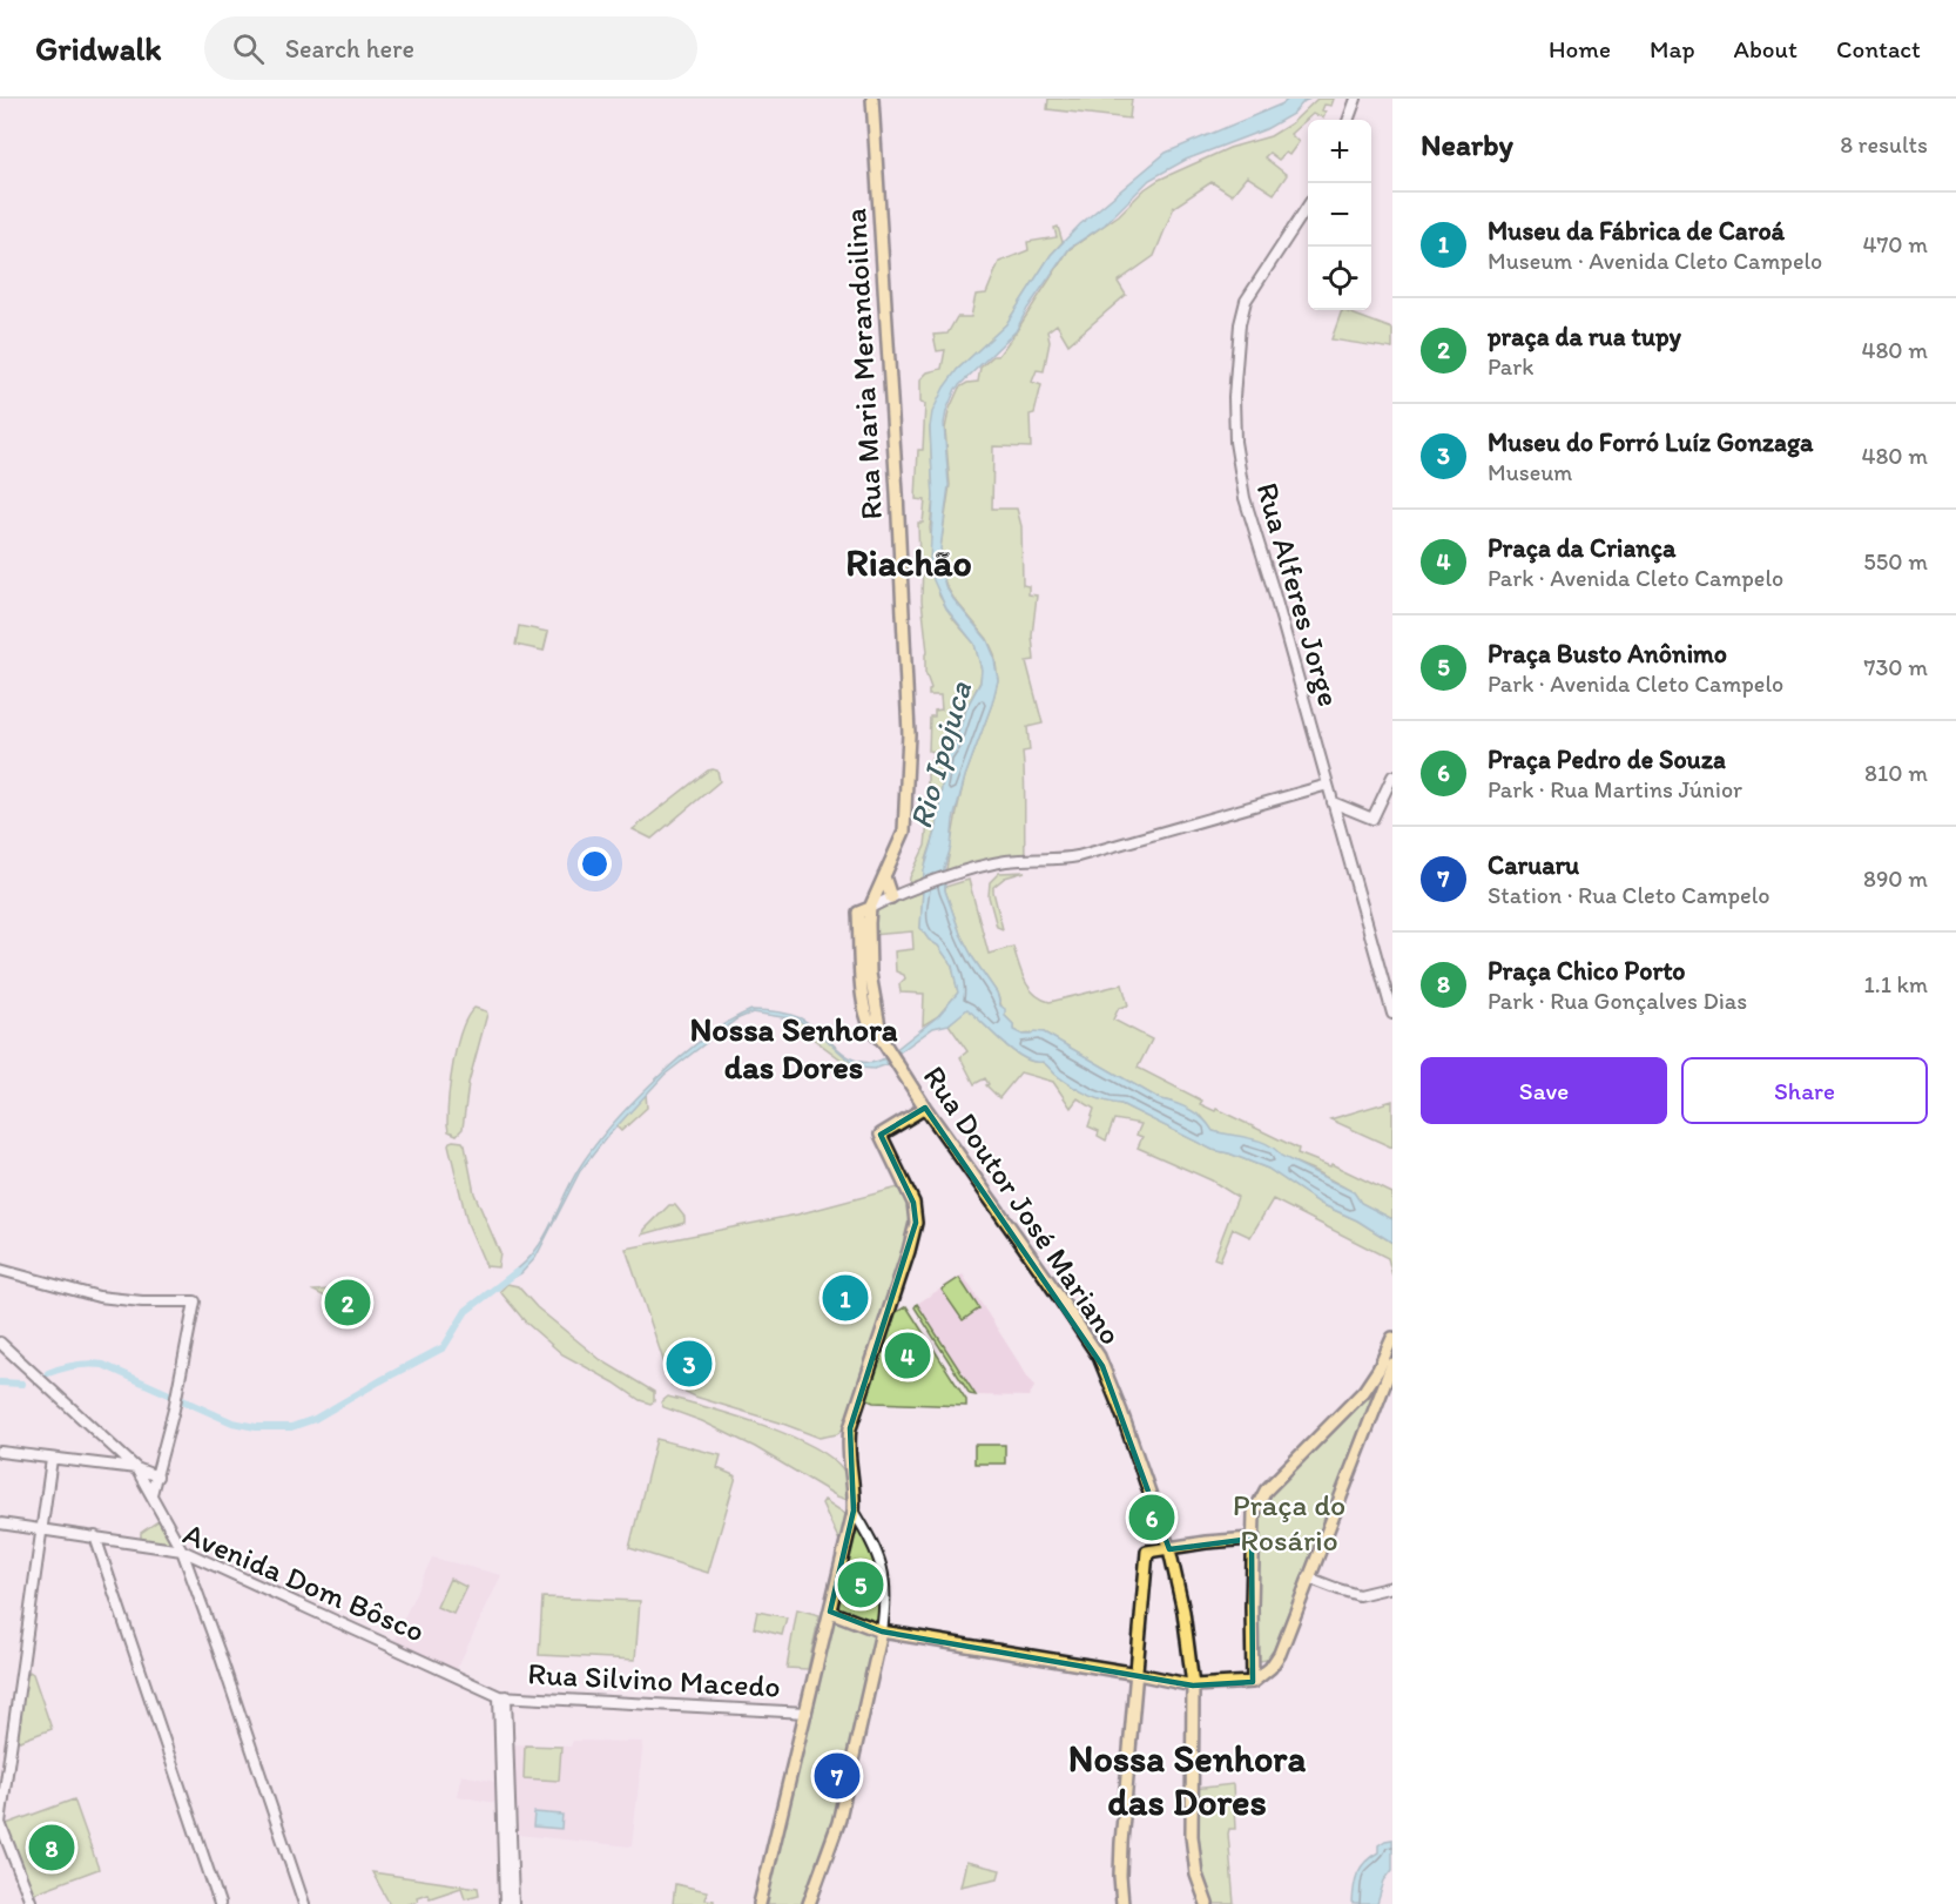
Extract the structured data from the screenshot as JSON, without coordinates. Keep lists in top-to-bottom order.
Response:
{
  "streets": {
    "main road": ["Rua Maria Merandoilina", "Rua Doutor José Mariano"],
    "street": ["Rua Alferes Jorge", "Avenida Dom Bôsco", "Rua Silvino Macedo"]
  },
  "crossings": [
    ["Rua Maria Merandoilina", "Rua Doutor José Mariano"],
    ["Avenida Dom Bôsco", "Rua Silvino Macedo"]
  ],
  "districts": ["Riachão", "Nossa Senhora das Dores", "Nossa Senhora das Dores"],
  "water": ["Rio Ipojuca"],
  "parks": ["Praça do Rosário"],
  "page": {
    "header": "Gridwalk",
    "search": "Search here",
    "nav": [
      "Home",
      "Map",
      "About",
      "Contact"
    ],
    "heading": ["Nearby", "8 results"],
    "map_buttons": ["+", "−"],
    "list": [
      {
        "mark": "1",
        "name": "Museu da Fábrica de Caroá",
        "note": "Museum · Avenida Cleto Campelo",
        "value": "470 m"
      },
      {
        "mark": "2",
        "name": "praça da rua tupy",
        "note": "Park",
        "value": "480 m"
      },
      {
        "mark": "3",
        "name": "Museu do Forró Luíz Gonzaga",
        "note": "Museum",
        "value": "480 m"
      },
      {
        "mark": "4",
        "name": "Praça da Criança",
        "note": "Park · Avenida Cleto Campelo",
        "value": "550 m"
      },
      {
        "mark": "5",
        "name": "Praça Busto Anônimo",
        "note": "Park · Avenida Cleto Campelo",
        "value": "730 m"
      },
      {
        "mark": "6",
        "name": "Praça Pedro de Souza",
        "note": "Park · Rua Martins Júnior",
        "value": "810 m"
      },
      {
        "mark": "7",
        "name": "Caruaru",
        "note": "Station · Rua Cleto Campelo",
        "value": "890 m"
      },
      {
        "mark": "8",
        "name": "Praça Chico Porto",
        "note": "Park · Rua Gonçalves Dias",
        "value": "1.1 km"
      }
    ],
    "buttons": ["Save", "Share"],
    "pins": [
      "1",
      "2",
      "4",
      "3",
      "6",
      "5",
      "7",
      "8"
    ]
  }
}
